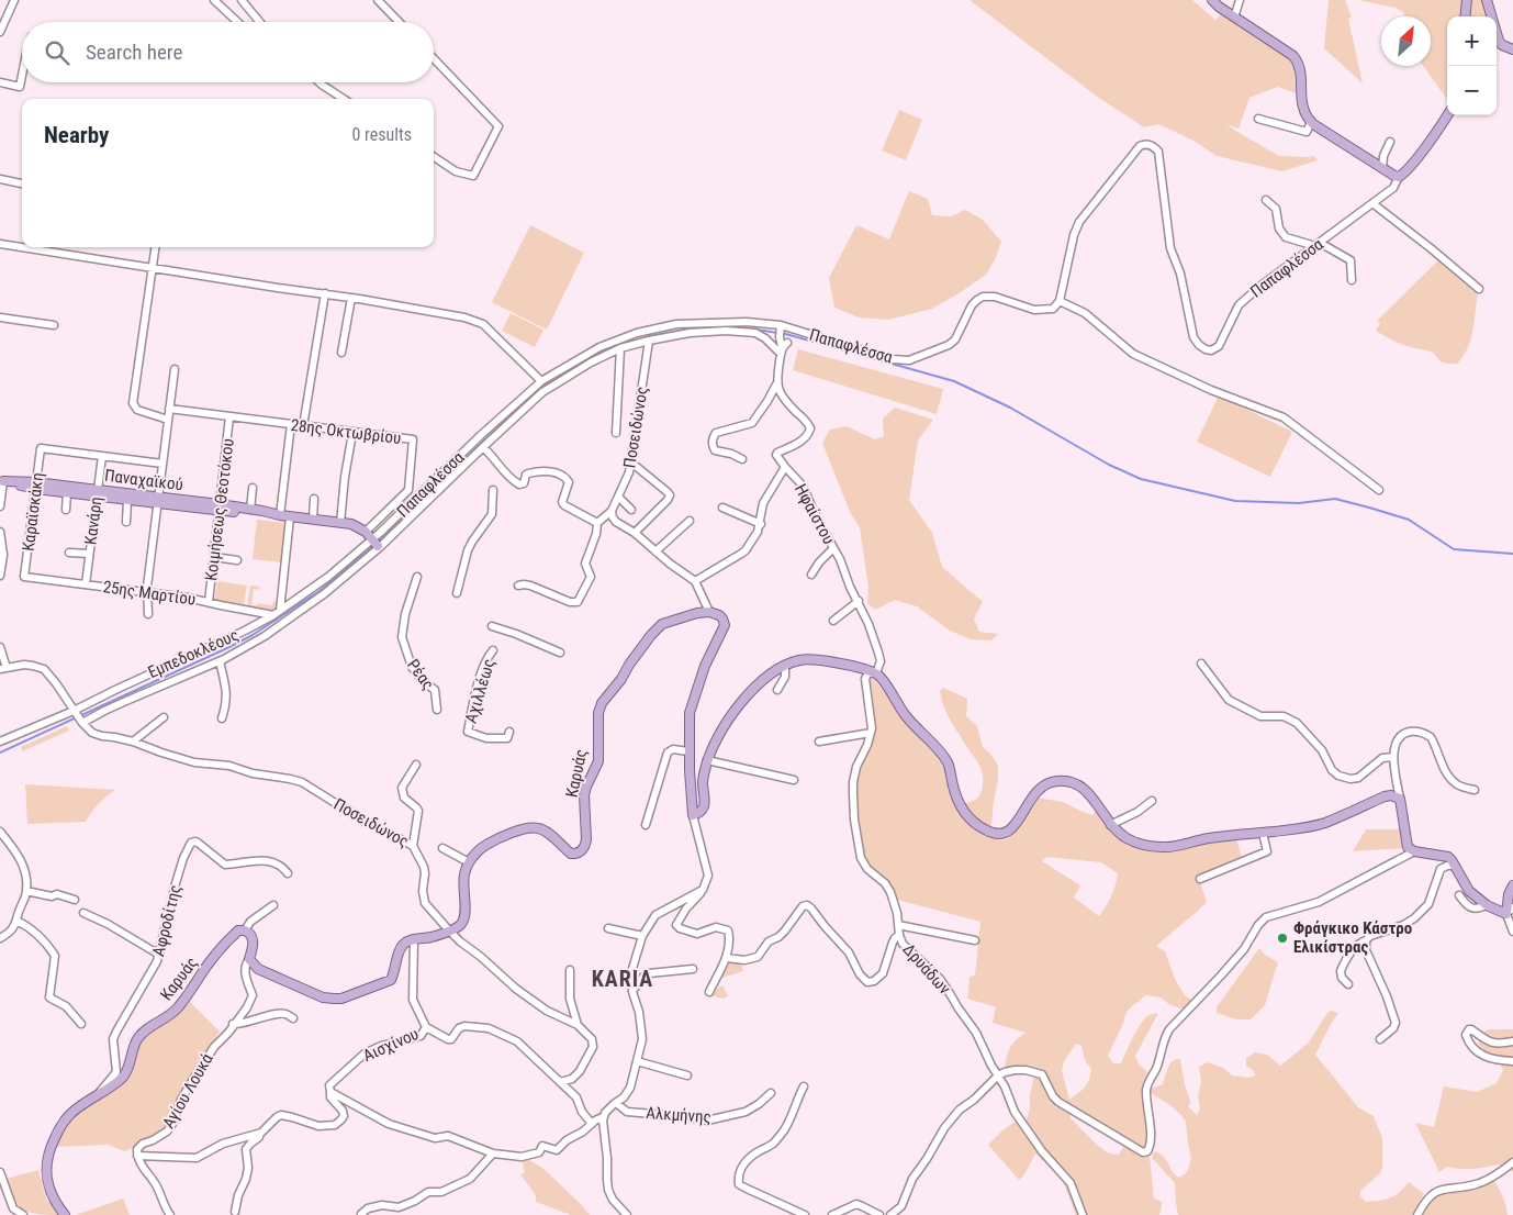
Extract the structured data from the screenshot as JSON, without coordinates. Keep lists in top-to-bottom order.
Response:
{
  "streets": {
    "main road": ["Παναχαϊκού", "Καρυάς"],
    "street": [
      "Παπαφλέσσα",
      "Ποσειδώνος",
      "28ης Οκτωβρίου",
      "Κοιμήσεως Θεοτόκου",
      "Καραϊσκάκη",
      "Ηφαίστου",
      "Κανάρη",
      "25ης Μαρτίου",
      "Εμπεδοκλέους",
      "Ρέας",
      "Αχιλλέως",
      "Αφροδίτης",
      "Δρυάδων",
      "Αισχίνου",
      "Αγίου Λουκά",
      "Αλκμήνης"
    ]
  },
  "crossings": [
    ["Παπαφλέσσα", "Εμπεδοκλέους"],
    ["28ης Οκτωβρίου", "Παναχαϊκού"],
    ["28ης Οκτωβρίου", "Κοιμήσεως Θεοτόκου"],
    ["Παναχαϊκού", "Κοιμήσεως Θεοτόκου"],
    ["Παναχαϊκού", "Καραϊσκάκη"],
    ["Παναχαϊκού", "Κανάρη"],
    ["Κοιμήσεως Θεοτόκου", "25ης Μαρτίου"],
    ["Καραϊσκάκη", "Κανάρη"],
    ["Καραϊσκάκη", "25ης Μαρτίου"],
    ["Ηφαίστου", "Δρυάδων"],
    ["Κανάρη", "25ης Μαρτίου"],
    ["25ης Μαρτίου", "Εμπεδοκλέους"],
    ["Καρυάς", "Αφροδίτης"]
  ],
  "districts": ["KARIA"],
  "places": ["Φράγκικο Κάστρο Ελικίστρας"],
  "north": "top right",
  "page": {
    "map_buttons": ["+", "−"],
    "search": "Search here",
    "heading": ["Nearby", "0 results"]
  }
}
